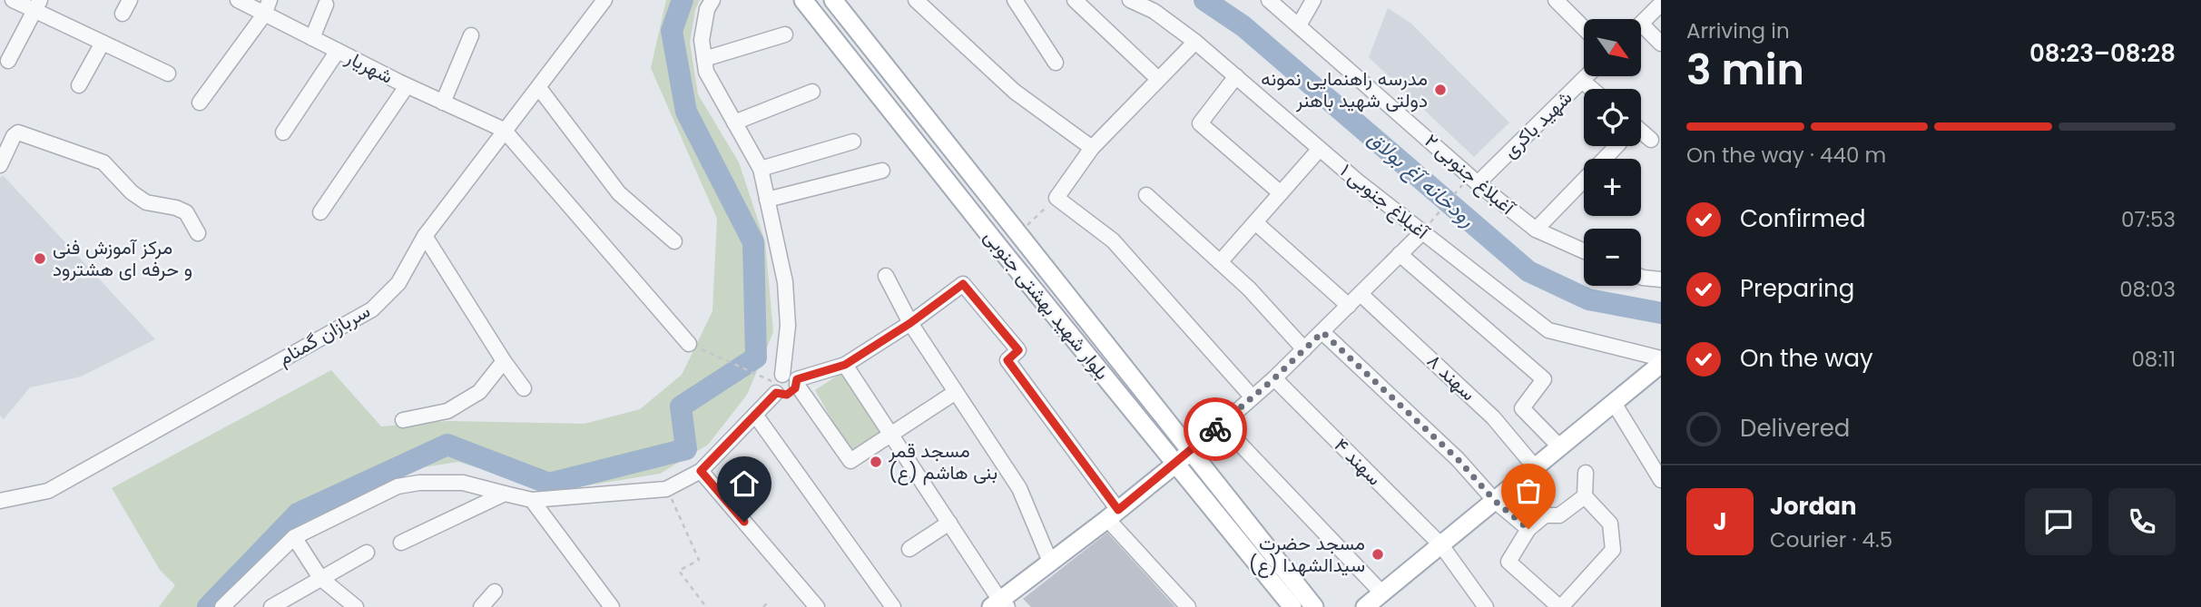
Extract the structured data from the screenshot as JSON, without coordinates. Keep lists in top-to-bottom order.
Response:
{
  "streets": {
    "main road": ["بلوار شهید بهشتی جنوبی"],
    "street": [
      "شهریار",
      "شهید باکری",
      "آغبلاغ جنوبی ۲",
      "آغبلاغ جنوبی ۱",
      "سربازان گمنام",
      "سهند ۸",
      "سهند ۴"
    ]
  },
  "crossings": [
    ["شهریار", "سربازان گمنام"],
    ["شهید باکری", "آغبلاغ جنوبی ۲"]
  ],
  "water": ["رودخانه آغ بولاق"],
  "places": [
    "مدرسه راهنمایی نمونه دولتی شهید باهنر",
    "مرکز آموزش فنی و حرفه ای هشترود",
    "مسجد قمر بنی هاشم (ع)",
    "مسجد حضرت سیدالشهدا (ع)"
  ],
  "north": "bottom right",
  "page": {
    "heading": ["3 min", "Arriving in", "08:23–08:28"],
    "panel": ["Jordan", "Courier · 4.5"],
    "map_buttons": ["+", "−"],
    "bar": "On the way · 440 m",
    "list": [
      ["Confirmed", "07:53"],
      ["Preparing", "08:03"],
      ["On the way", "08:11"],
      "Delivered"
    ],
    "round": "J"
  }
}
